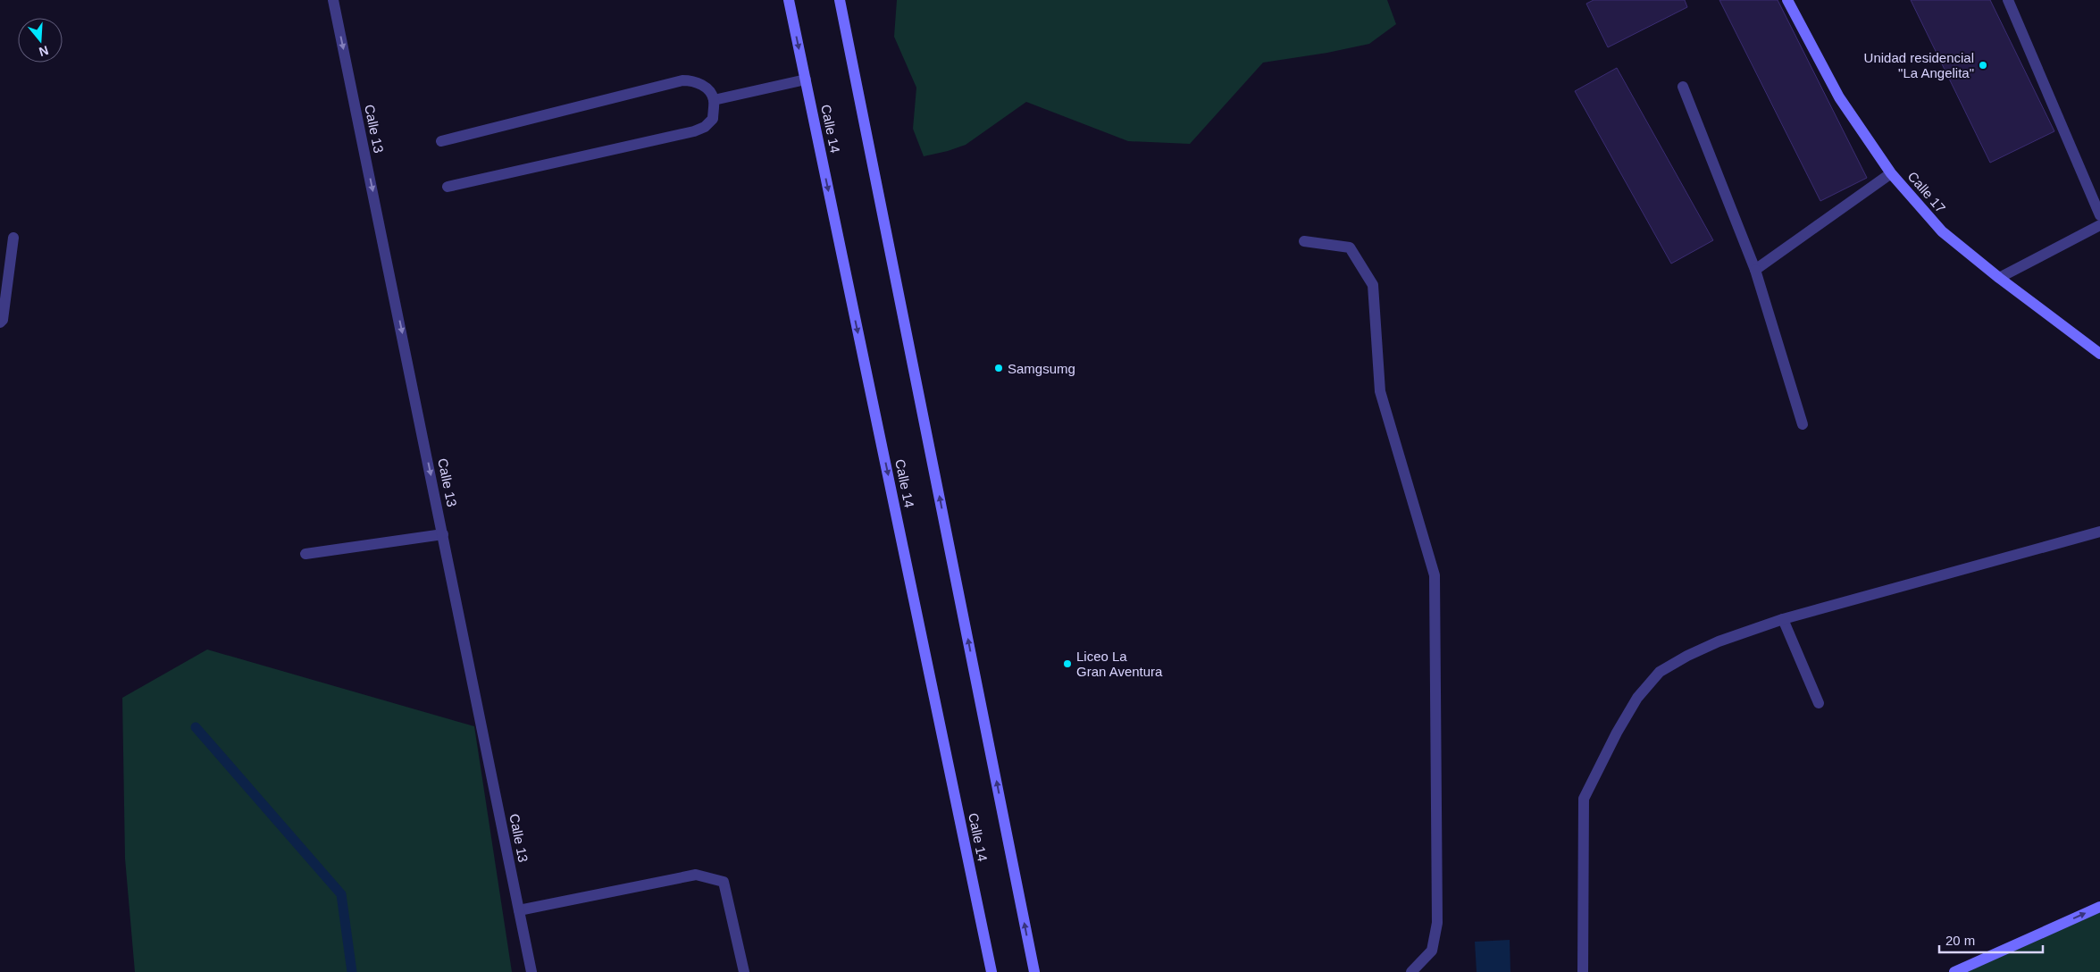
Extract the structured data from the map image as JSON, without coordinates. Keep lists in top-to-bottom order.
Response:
{
  "streets": {
    "main road": ["Calle 14", "Calle 17"],
    "street": ["Calle 13"]
  },
  "one_way": ["Calle 13"],
  "places": ["Unidad residencial \"La Angelita\"", "Samgsumg", "Liceo La Gran Aventura"],
  "scale_bar": "20 m",
  "north": "bottom"
}
